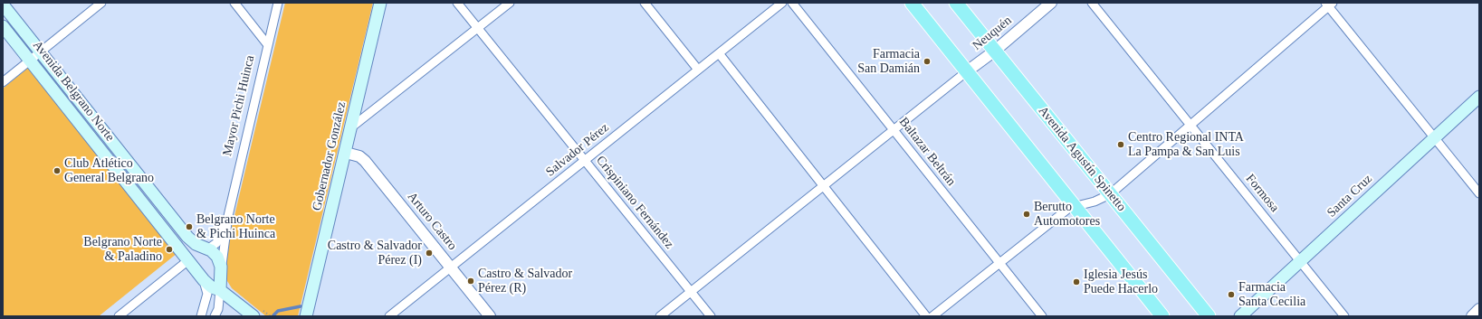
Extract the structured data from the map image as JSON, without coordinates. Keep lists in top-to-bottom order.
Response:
{
  "streets": {
    "main road": [
      "Avenida Belgrano Norte",
      "Mayor Pichi Huinca",
      "Gobernador González",
      "Avenida Agustín Spinetto",
      "Santa Cruz"
    ],
    "street": [
      "Neuquén",
      "Salvador Pérez",
      "Baltazar Beltrán",
      "Formosa",
      "Crispiniano Fernández",
      "Arturo Castro"
    ]
  },
  "crossings": [
    ["Neuquén", "Avenida Agustín Spinetto"],
    ["Avenida Belgrano Norte", "Mayor Pichi Huinca"],
    ["Salvador Pérez", "Crispiniano Fernández"],
    ["Salvador Pérez", "Arturo Castro"],
    ["Gobernador González", "Arturo Castro"],
    ["Formosa", "Santa Cruz"]
  ],
  "places": [
    "Farmacia San Damián",
    "Centro Regional INTA La Pampa & San Luis",
    "Club Atlético General Belgrano",
    "Berutto Automotores",
    "Belgrano Norte & Pichi Huinca",
    "Belgrano Norte & Paladino",
    "Castro & Salvador Pérez (I)",
    "Castro & Salvador Pérez (R)",
    "Iglesia Jesús Puede Hacerlo",
    "Farmacia Santa Cecilia"
  ]
}
